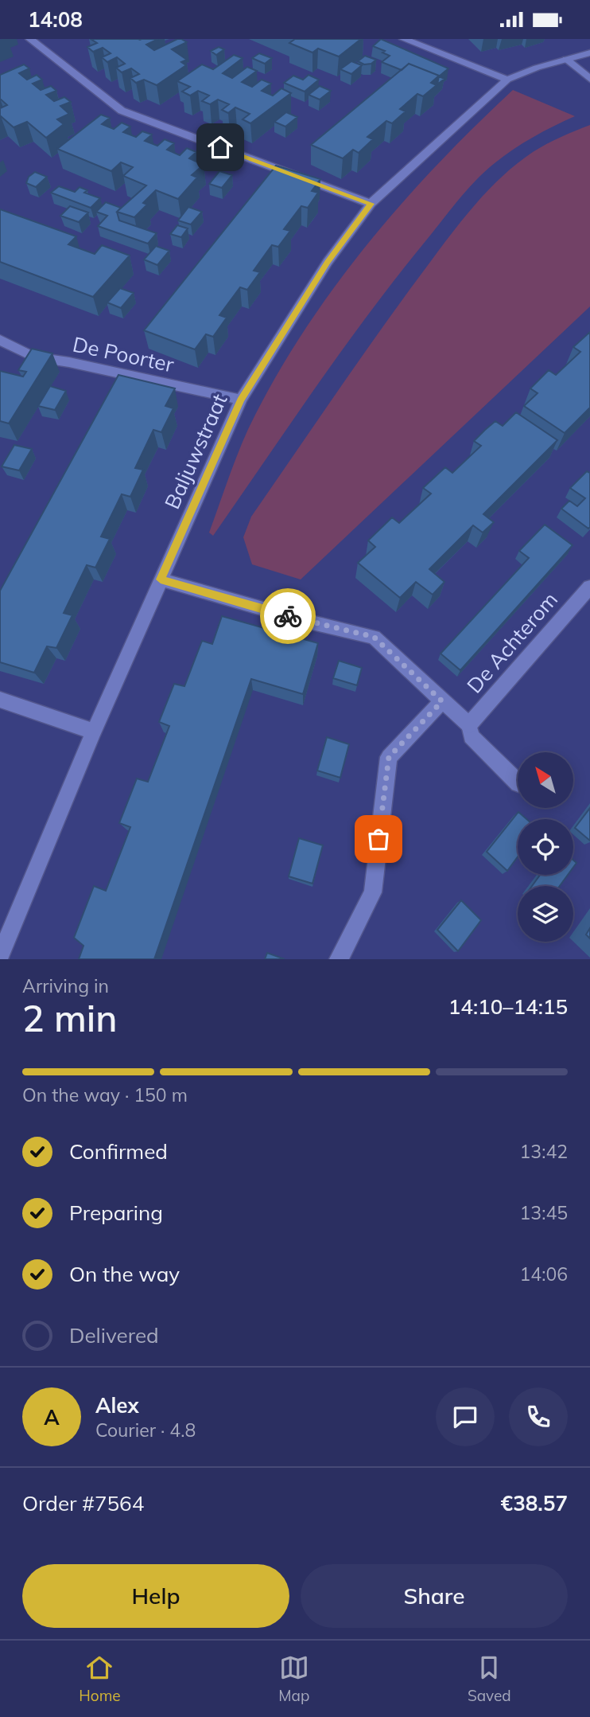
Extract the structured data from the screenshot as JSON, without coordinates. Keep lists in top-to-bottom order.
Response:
{
  "streets": {
    "street": ["De Poorter", "Baljuwstraat", "De Achterom"]
  },
  "crossings": [
    ["De Poorter", "Baljuwstraat"],
    ["Baljuwstraat", "De Achterom"]
  ],
  "north": "top left",
  "page": {
    "status": "14:08",
    "heading": ["2 min", "Arriving in", "14:10–14:15"],
    "panel": [
      "Alex",
      "Courier · 4.8",
      "Order #7564",
      "€38.57"
    ],
    "bar": "On the way · 150 m",
    "list": [
      ["Confirmed", "13:42"],
      ["Preparing", "13:45"],
      ["On the way", "14:06"],
      "Delivered"
    ],
    "round": "A",
    "buttons": ["Help", "Share"],
    "tabs": ["Home", "Map", "Saved"]
  }
}
